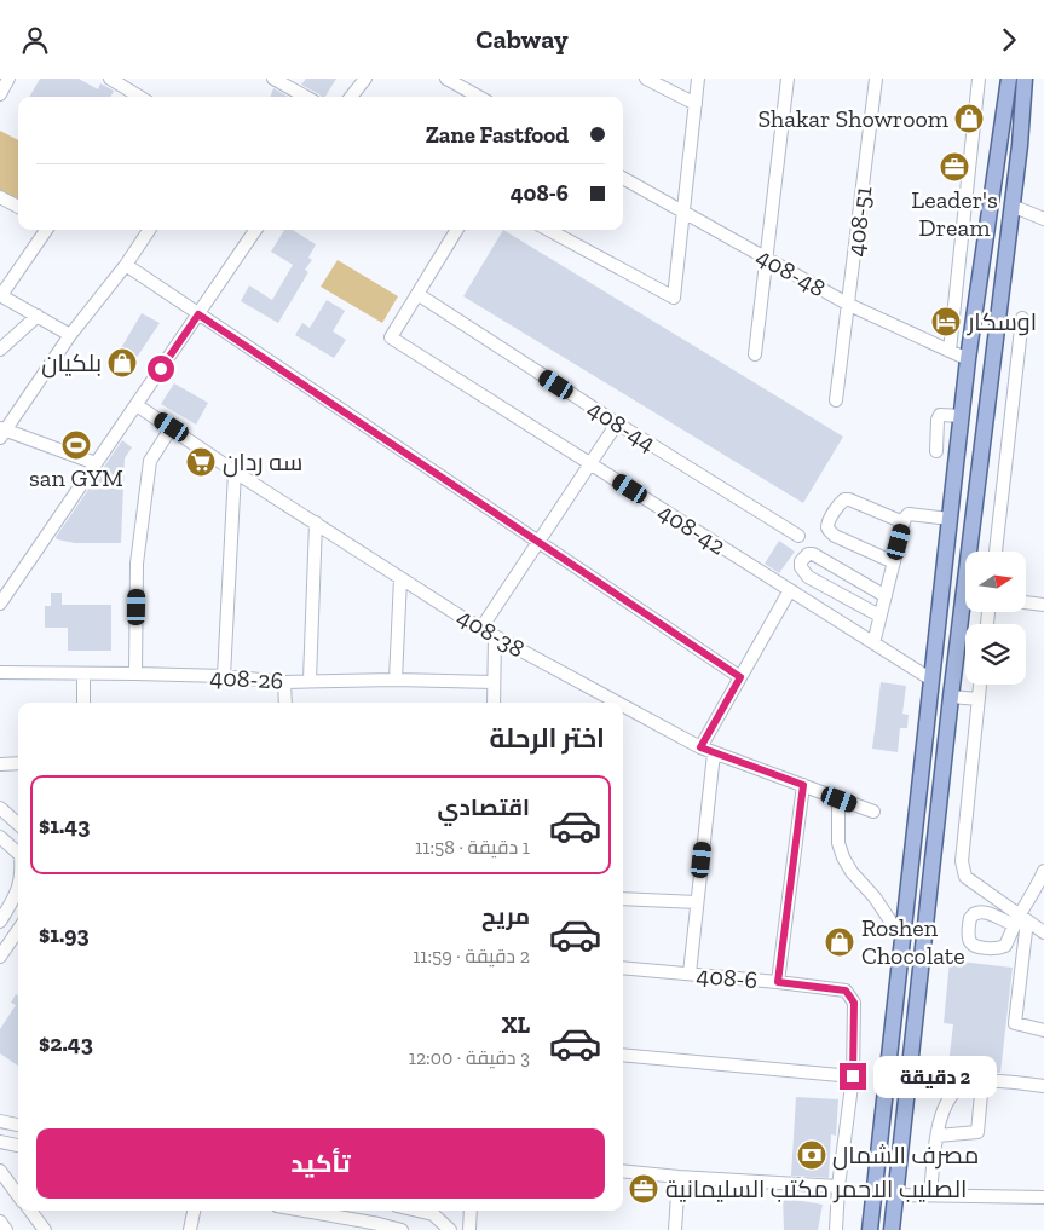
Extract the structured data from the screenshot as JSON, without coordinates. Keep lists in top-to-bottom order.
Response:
{
  "streets": {
    "street": [
      "408-51",
      "408-48",
      "408-44",
      "408-42",
      "408-38",
      "408-26",
      "408-6"
    ]
  },
  "crossings": [
    ["408-51", "408-48"],
    ["408-44", "408-42"]
  ],
  "places": {
    "shop": ["Shakar Showroom", "بلکیان", "Roshen Chocolate"],
    "office": ["Leader's Dream", "الصليب الاحمر مكتب السليمانية"],
    "hotel": ["اوسكار"],
    "sports": ["san GYM"],
    "supermarket": ["سه ردان"],
    "bank": ["مصرف الشمال"]
  },
  "north": "right",
  "page": {
    "header": "Cabway",
    "banner": ["Zane Fastfood", "408-6"],
    "heading": "اختر الرحلة",
    "list": [
      {
        "name": "اقتصادي",
        "note": "1 دقيقة · 11:58",
        "value": "$1.43"
      },
      {
        "name": "مريح",
        "note": "2 دقيقة · 11:59",
        "value": "$1.93"
      },
      {
        "name": "XL",
        "note": "3 دقيقة · 12:00",
        "value": "$2.43"
      }
    ],
    "bubble": "2 دقيقة",
    "buttons": "تأكيد"
  }
}
